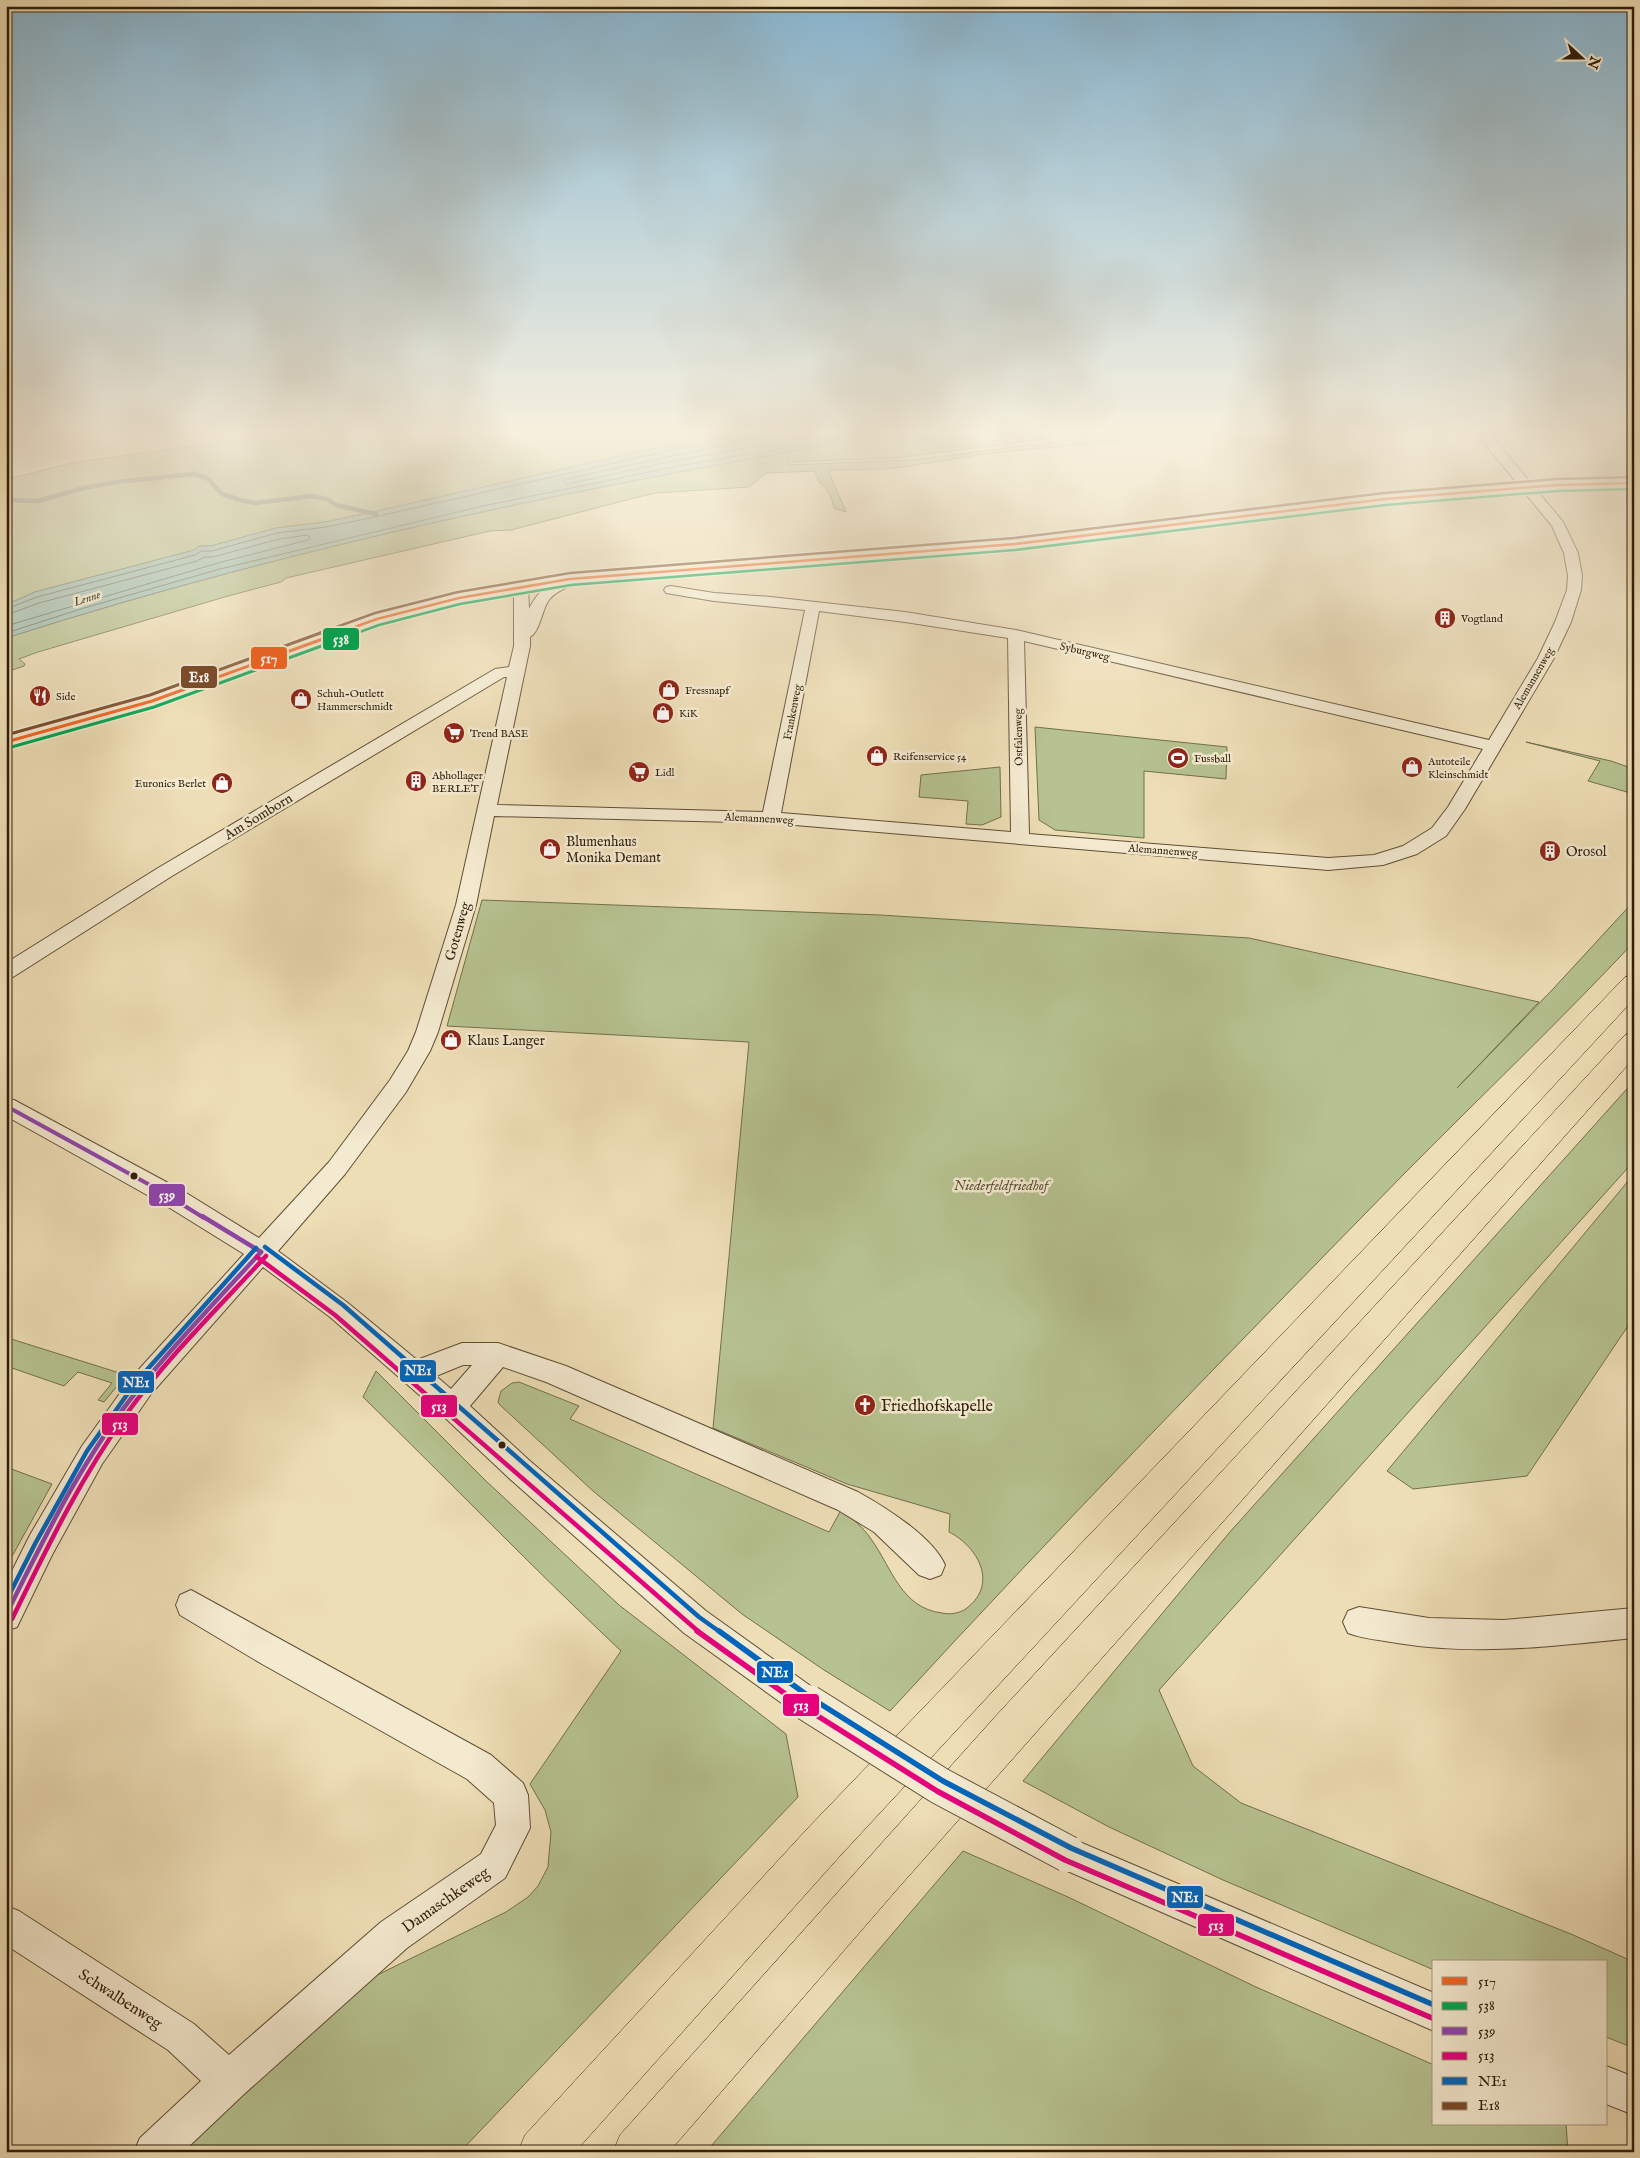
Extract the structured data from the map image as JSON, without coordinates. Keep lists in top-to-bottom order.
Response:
{
  "streets": {
    "street": [
      "Syburgweg",
      "Alemannenweg",
      "Frankenweg",
      "Ostfalenweg",
      "Am Somborn",
      "Gotenweg",
      "Damaschkeweg",
      "Schwalbenweg"
    ]
  },
  "crossings": [
    ["Syburgweg", "Alemannenweg"],
    ["Syburgweg", "Frankenweg"],
    ["Syburgweg", "Ostfalenweg"],
    ["Alemannenweg", "Frankenweg"],
    ["Alemannenweg", "Ostfalenweg"],
    ["Alemannenweg", "Gotenweg"],
    ["Am Somborn", "Gotenweg"],
    ["Damaschkeweg", "Schwalbenweg"]
  ],
  "water": ["Lenne"],
  "parks": ["Niederfeldfriedhof"],
  "places": {
    "building": ["Vogtland", "Abhollager BERLET", "Orosol"],
    "shop": [
      "Fressnapf",
      "Schuh-Outlett Hammerschmidt",
      "KiK",
      "Reifenservice 54",
      "Autoteile Kleinschmidt",
      "Euronics Berlet",
      "Blumenhaus Monika Demant",
      "Klaus Langer"
    ],
    "restaurant": ["Side"],
    "supermarket": ["Trend BASE", "Lidl"],
    "sports": ["Fussball"],
    "church": ["Friedhofskapelle"]
  },
  "lines": [
    "transit line 517",
    "transit line 538",
    "transit line E18",
    "transit line 539",
    "transit line NE1",
    "transit line 513"
  ],
  "legend": [
    "517",
    "538",
    "539",
    "513",
    "NE1",
    "E18"
  ],
  "north": "right"
}
